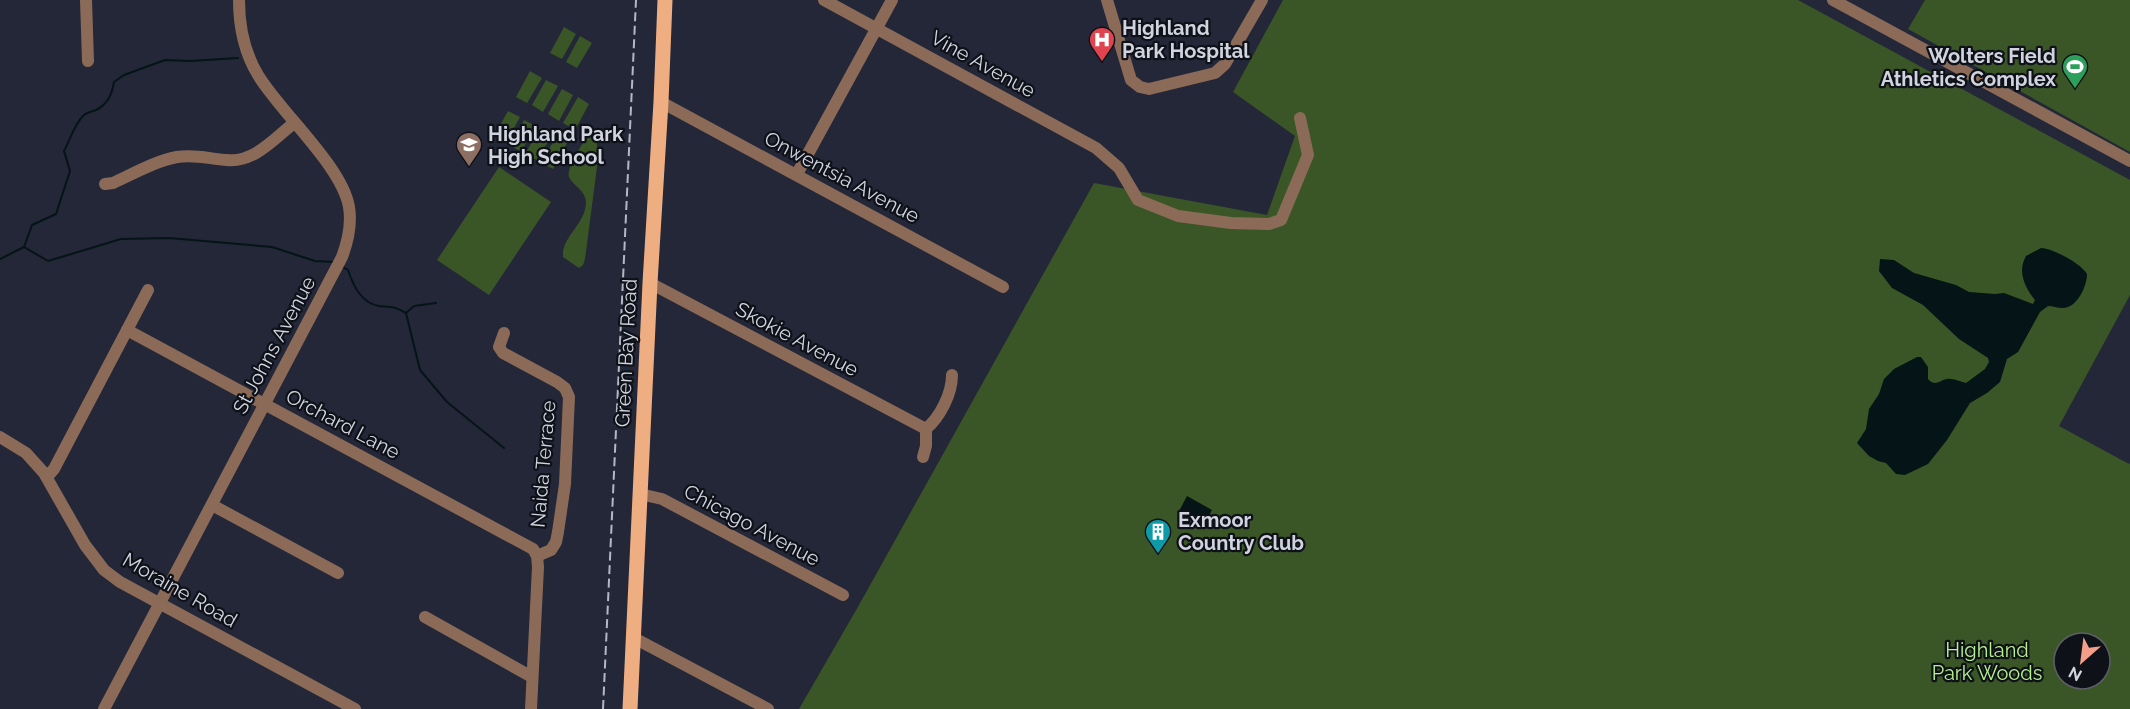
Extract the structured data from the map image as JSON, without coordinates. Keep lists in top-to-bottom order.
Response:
{
  "streets": {
    "main road": ["Green Bay Road"],
    "street": [
      "Vine Avenue",
      "Onwentsia Avenue",
      "Skokie Avenue",
      "St Johns Avenue",
      "Orchard Lane",
      "Naida Terrace",
      "Chicago Avenue",
      "Moraine Road"
    ]
  },
  "crossings": [
    ["Onwentsia Avenue", "Green Bay Road"],
    ["Skokie Avenue", "Green Bay Road"],
    ["St Johns Avenue", "Orchard Lane"],
    ["St Johns Avenue", "Moraine Road"],
    ["Green Bay Road", "Chicago Avenue"],
    ["Orchard Lane", "Naida Terrace"]
  ],
  "parks": ["Highland Park Woods"],
  "places": {
    "hospital": ["Highland Park Hospital"],
    "sports": ["Wolters Field Athletics Complex"],
    "school or university": ["Highland Park High School"],
    "building": ["Exmoor Country Club"]
  },
  "north": "bottom left"
}
